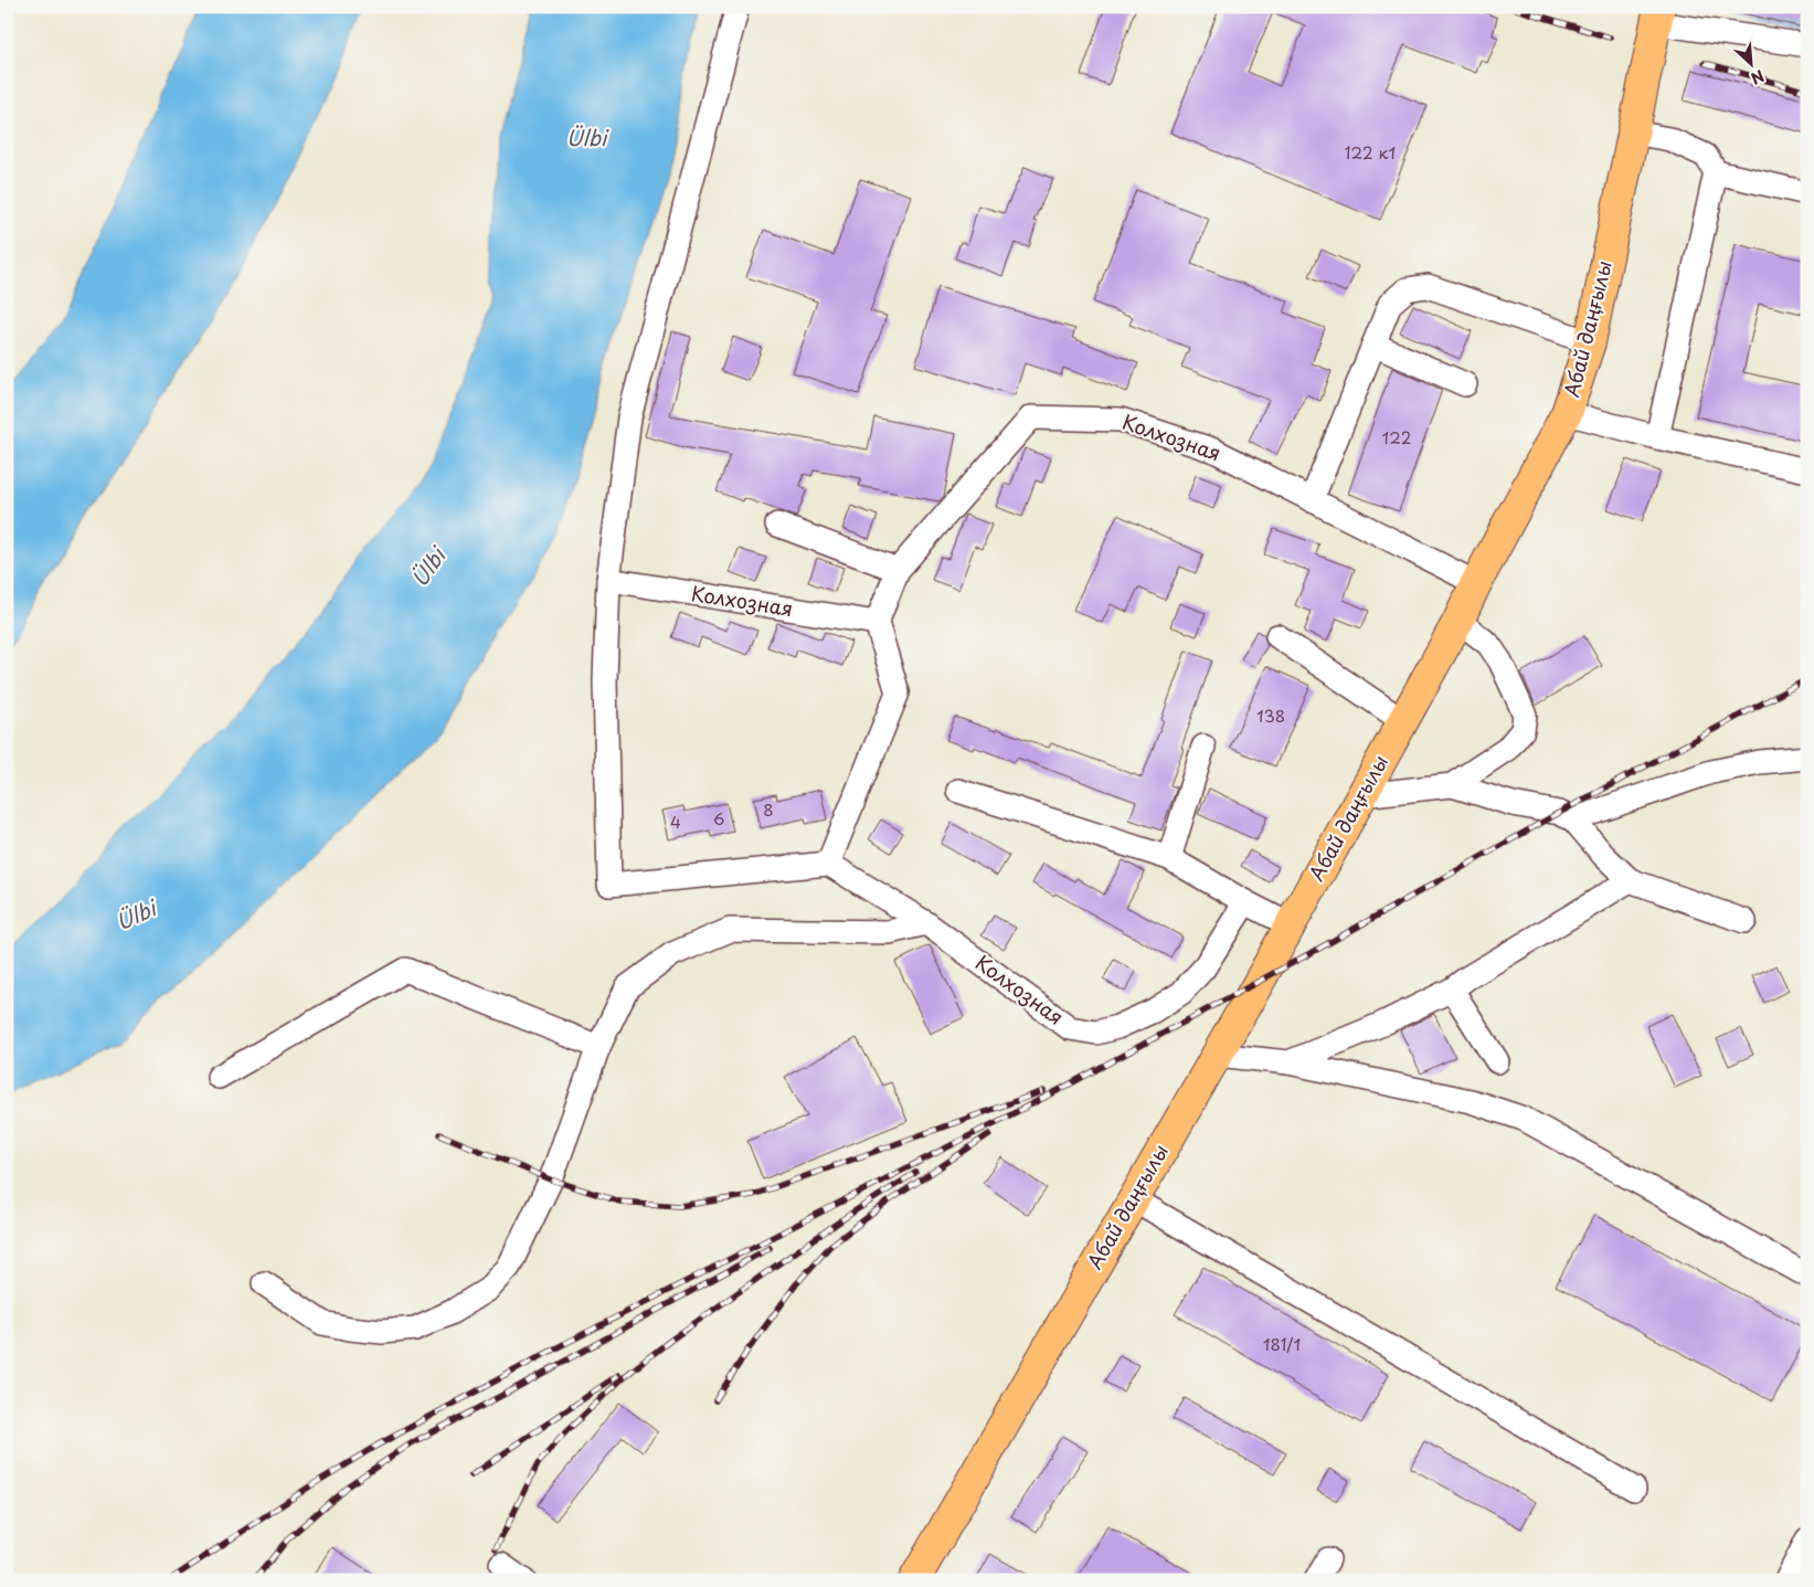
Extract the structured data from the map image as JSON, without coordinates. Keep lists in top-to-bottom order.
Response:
{
  "streets": {
    "main road": ["Абай даңғылы"],
    "street": ["Колхозная"]
  },
  "crossings": [
    ["Абай даңғылы", "Колхозная"]
  ],
  "water": ["Ülbi"],
  "house_numbers": [
    "122 к1",
    "122",
    "138",
    "8",
    "6",
    "4",
    "181/1"
  ],
  "north": "bottom right"
}
